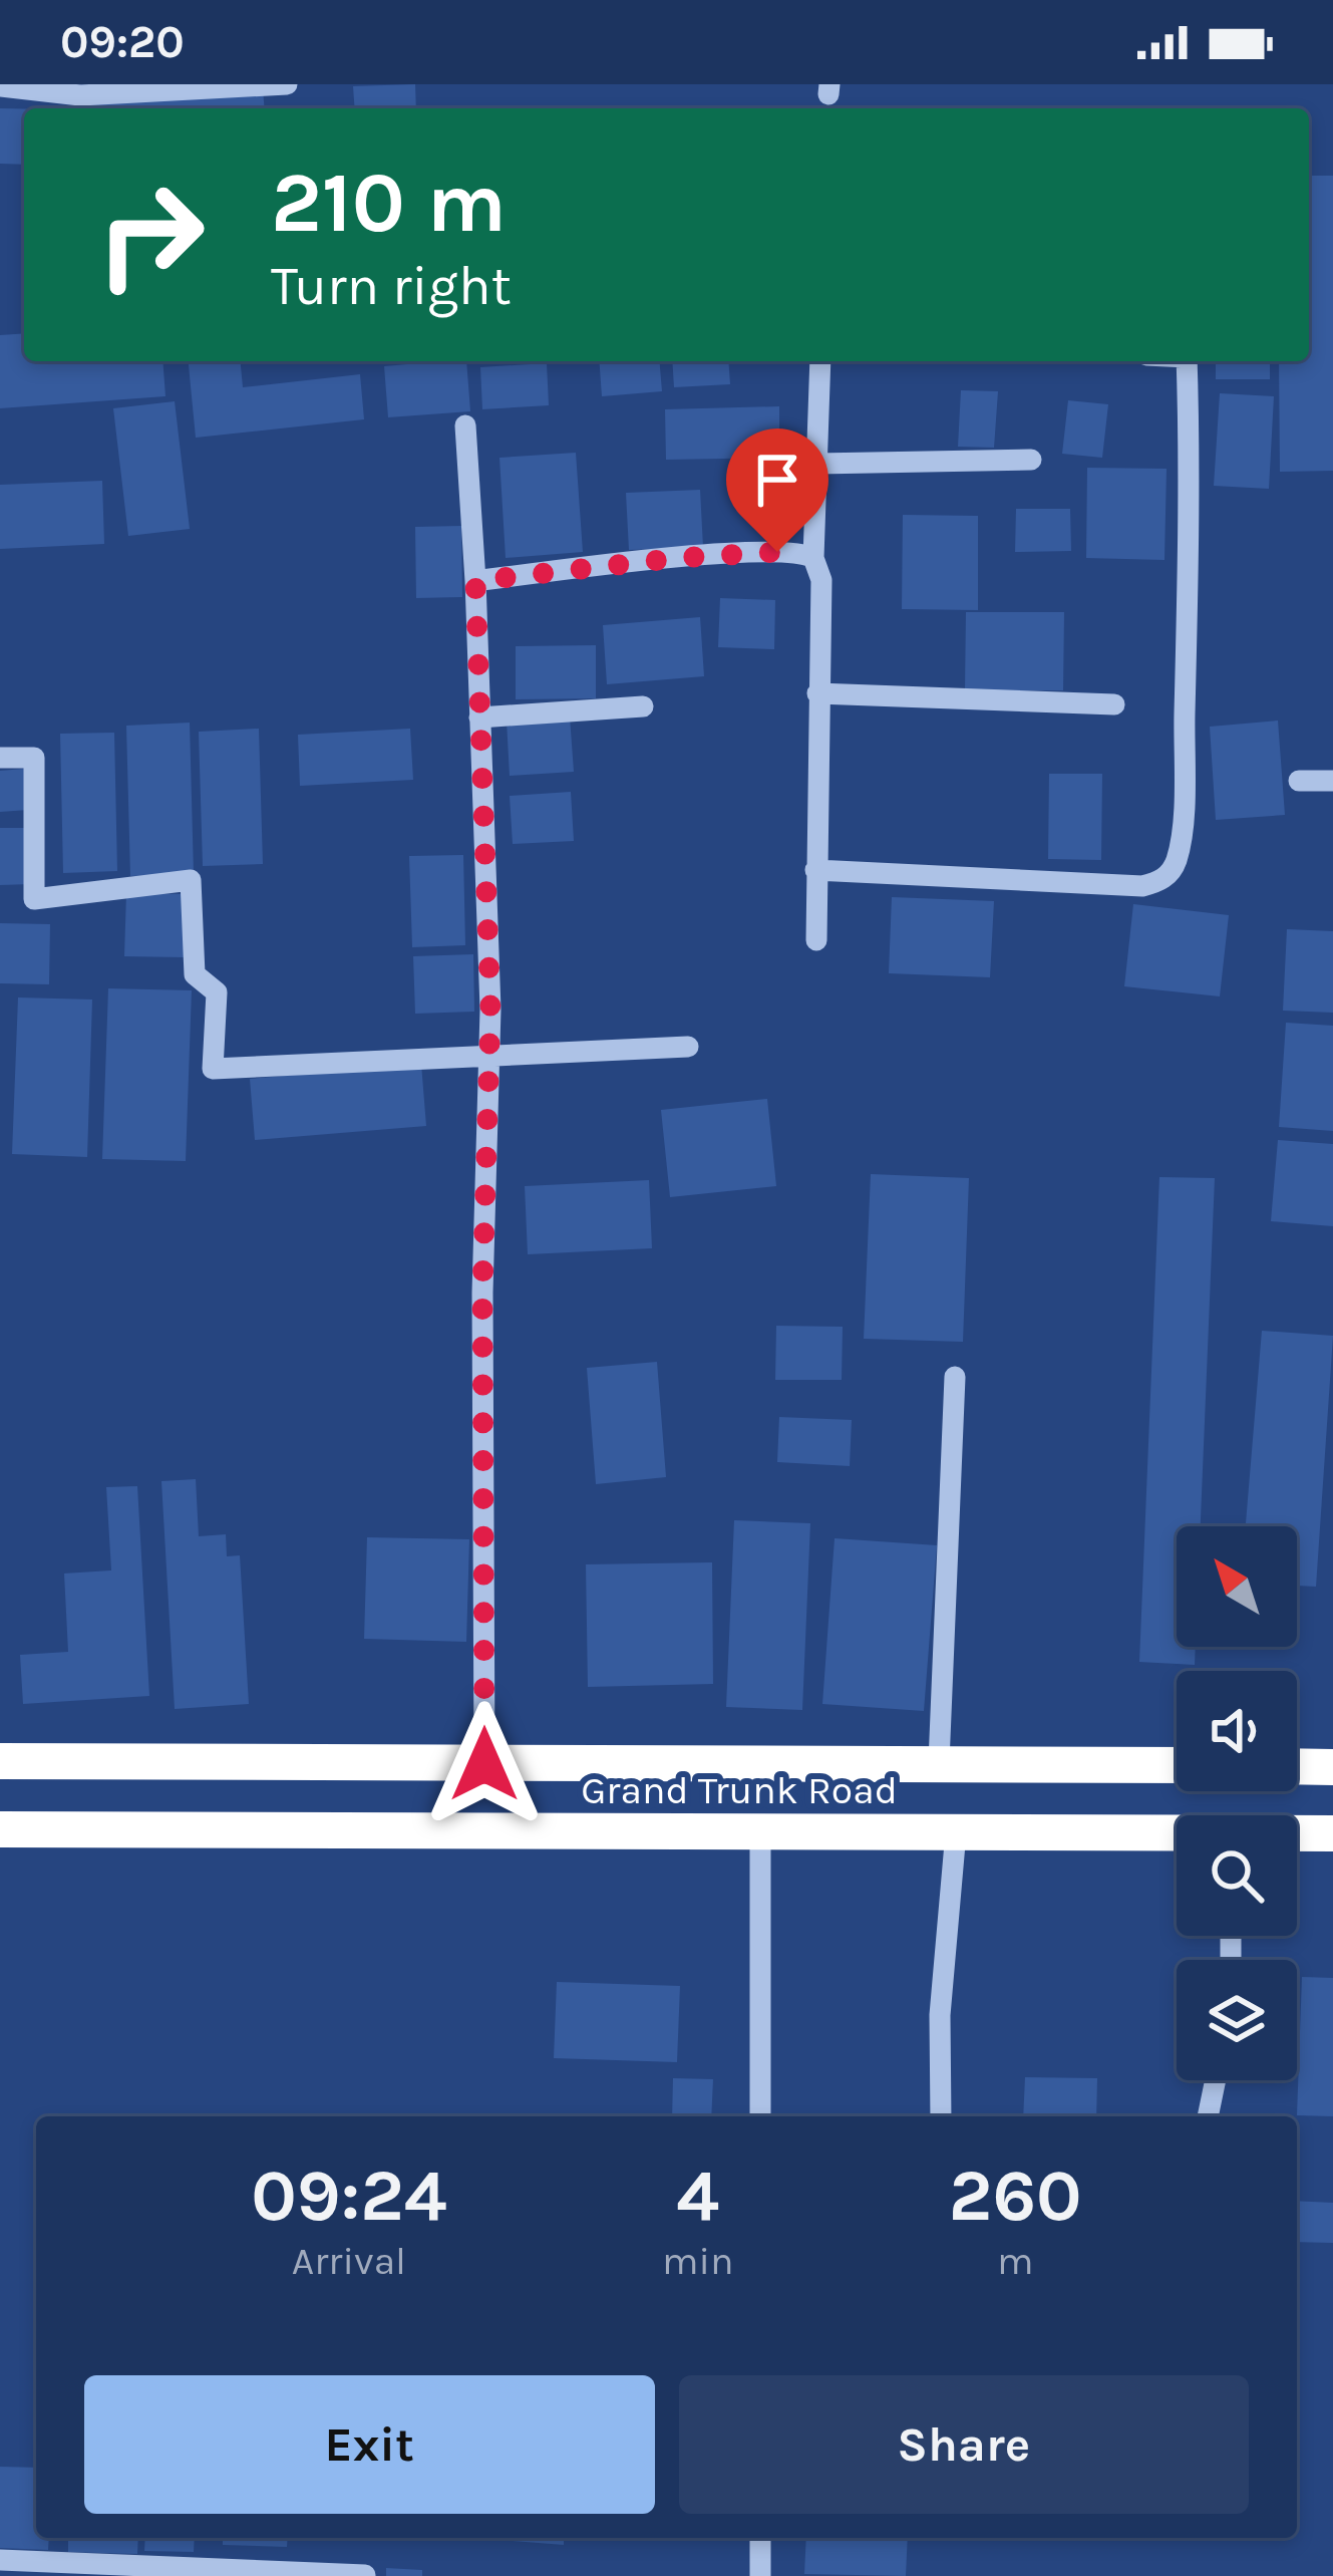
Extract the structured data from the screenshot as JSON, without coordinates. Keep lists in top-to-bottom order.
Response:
{
  "streets": {
    "highway": ["Grand Trunk Road"]
  },
  "north": "top left",
  "page": {
    "status": "09:20",
    "turn": ["210 m", "Turn right"],
    "eta": [
      "09:24",
      "Arrival",
      "4",
      "min",
      "260",
      "m"
    ],
    "buttons": ["Exit", "Share"]
  }
}
